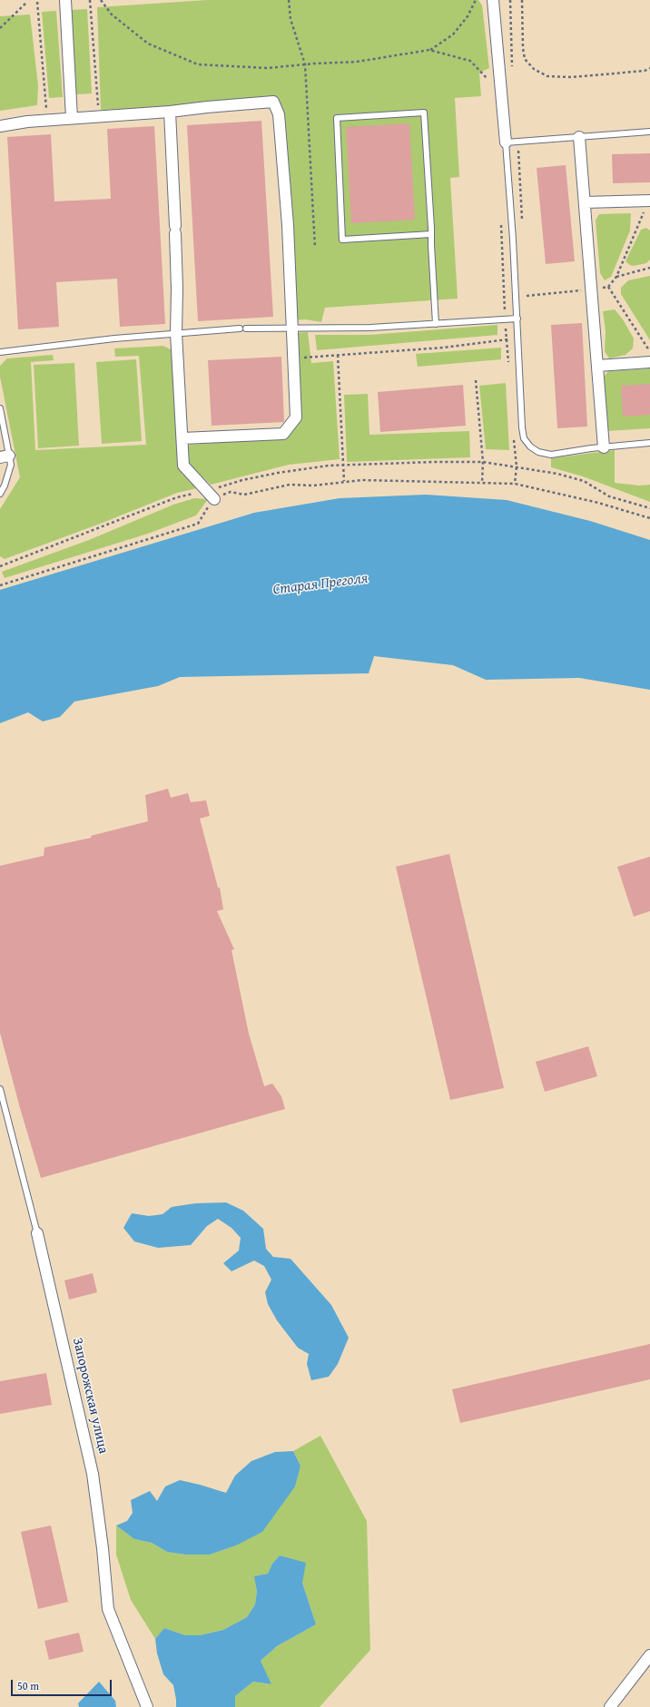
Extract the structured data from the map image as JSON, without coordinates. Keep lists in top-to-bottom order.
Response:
{
  "streets": {
    "street": ["Запорожская улица"]
  },
  "water": ["Старая Преголя"],
  "scale_bar": "50 m"
}
